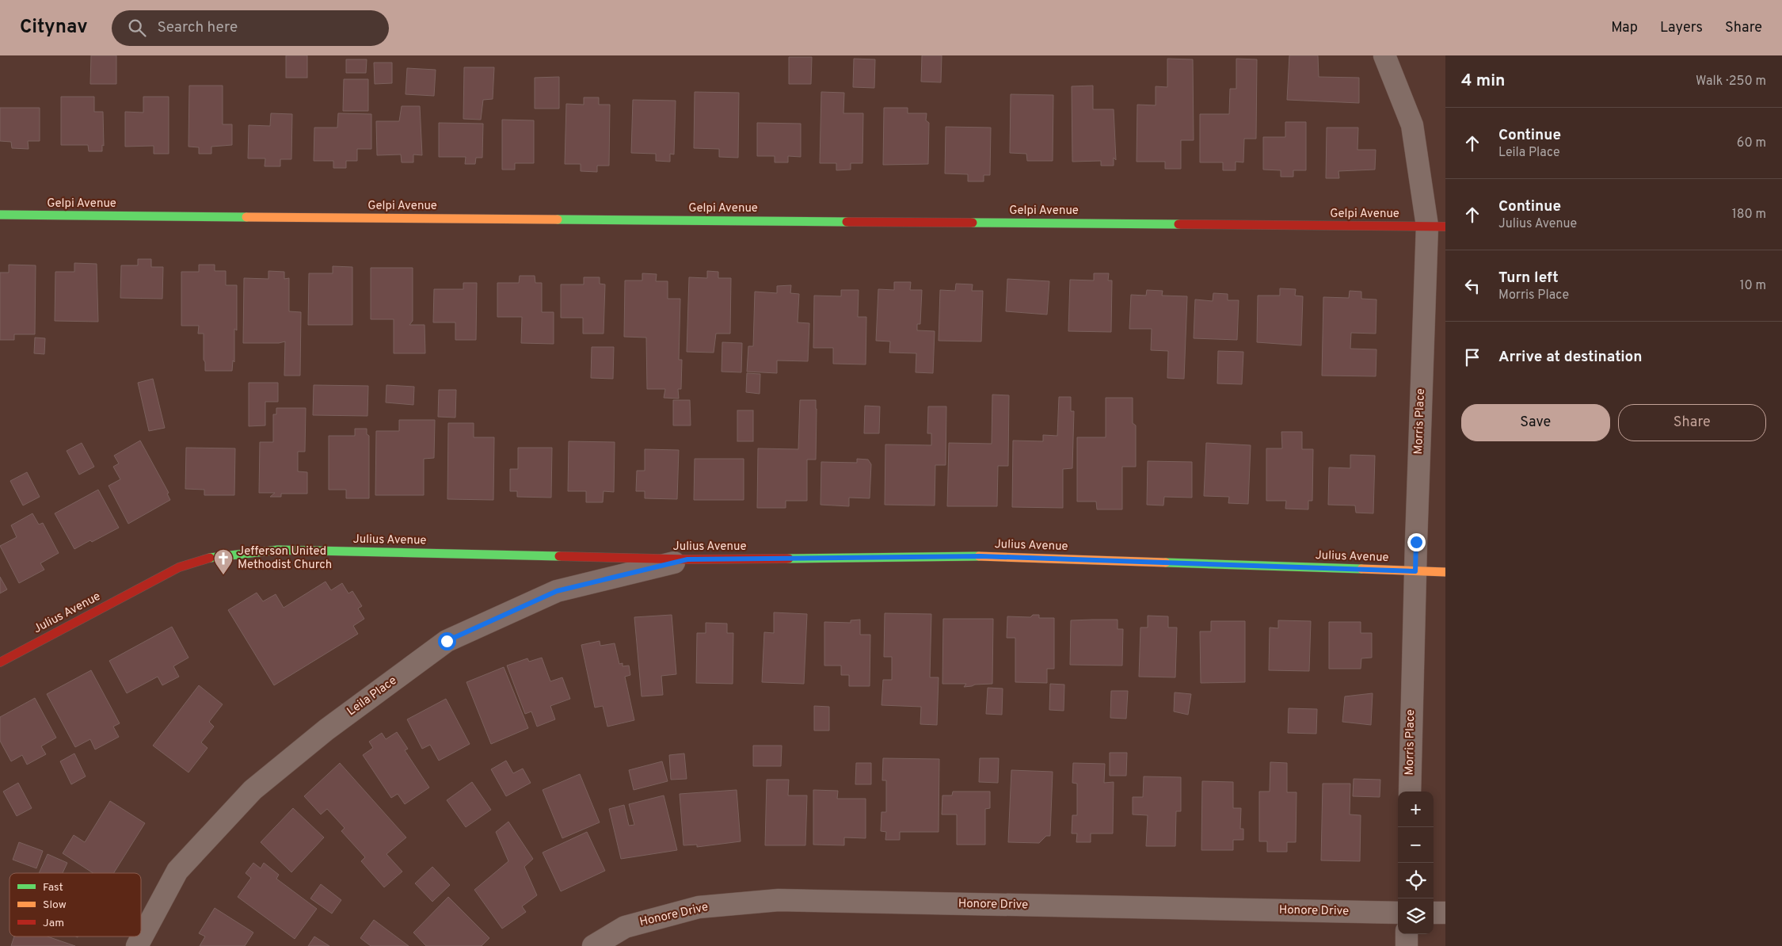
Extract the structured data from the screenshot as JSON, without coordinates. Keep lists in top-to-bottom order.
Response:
{
  "streets": {
    "street": [
      "Gelpi Avenue",
      "Morris Place",
      "Julius Avenue",
      "Leila Place",
      "Honore Drive"
    ]
  },
  "crossings": [
    ["Gelpi Avenue", "Morris Place"],
    ["Morris Place", "Julius Avenue"],
    ["Julius Avenue", "Leila Place"]
  ],
  "places": {
    "church": ["Jefferson United Methodist Church"]
  },
  "legend": ["Fast", "Slow", "Jam"],
  "page": {
    "header": "Citynav",
    "search": "Search here",
    "nav": ["Map", "Layers", "Share"],
    "heading": ["4 min", "Walk · 250 m"],
    "list": [
      ["Continue", "Leila Place", "60 m"],
      ["Continue", "Julius Avenue", "180 m"],
      ["Turn left", "Morris Place", "10 m"],
      "Arrive at destination"
    ],
    "buttons": ["Save", "Share"],
    "map_buttons": ["+", "−"]
  }
}
